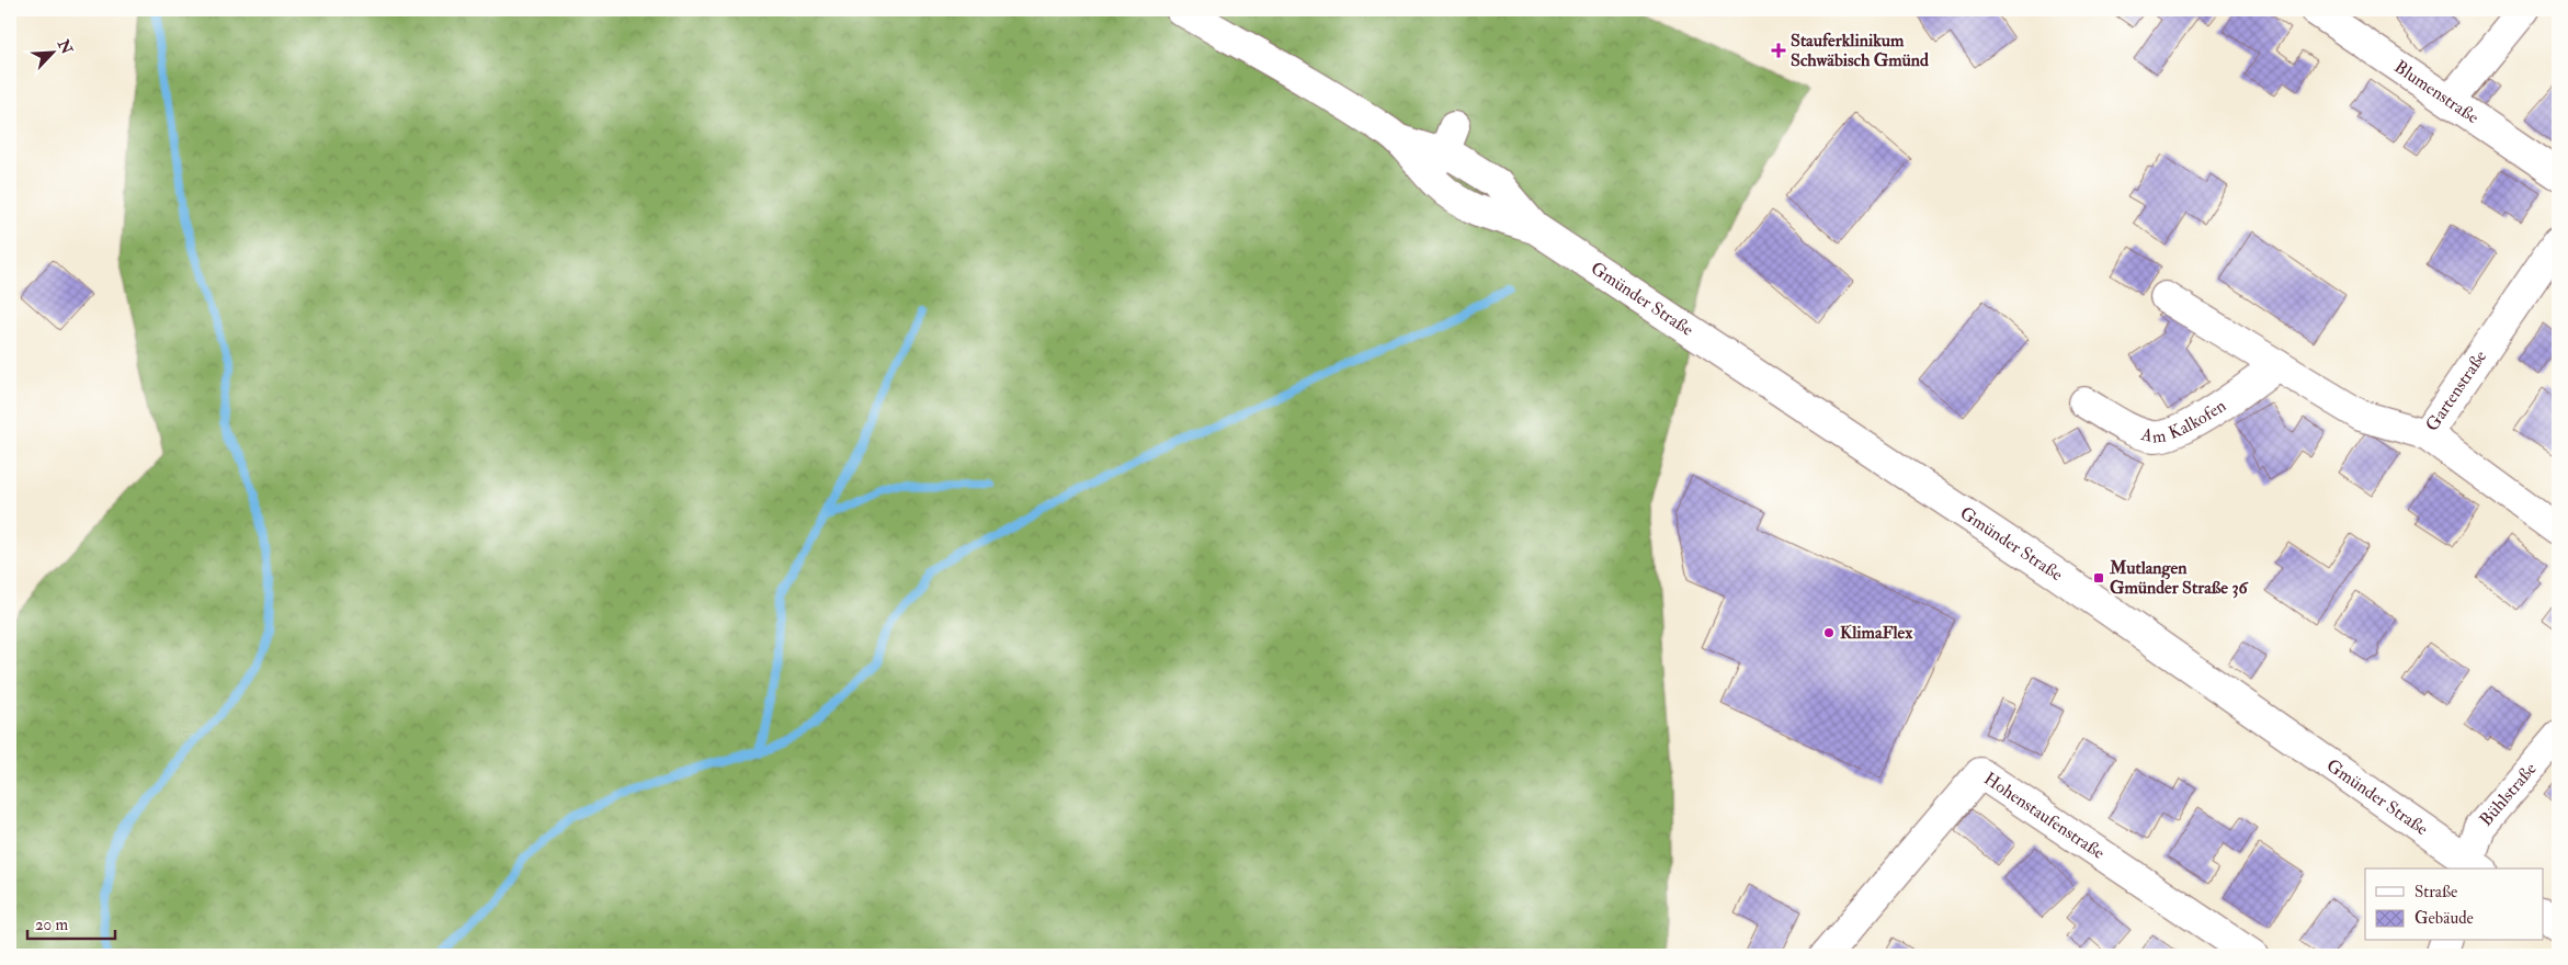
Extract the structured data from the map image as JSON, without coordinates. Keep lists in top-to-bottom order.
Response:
{
  "streets": {
    "street": [
      "Blumenstraße",
      "Gmünder Straße",
      "Gartenstraße",
      "Am Kalkofen",
      "Bühlstraße",
      "Hohenstaufenstraße"
    ]
  },
  "crossings": [
    ["Gmünder Straße", "Bühlstraße"]
  ],
  "places": {
    "health": ["Stauferklinikum Schwäbisch Gmünd"],
    "transit": ["Mutlangen Gmünder Straße 36"],
    "other": ["KlimaFlex"]
  },
  "legend": ["Straße", "Gebäude"],
  "scale_bar": "20 m",
  "north": "top right"
}
